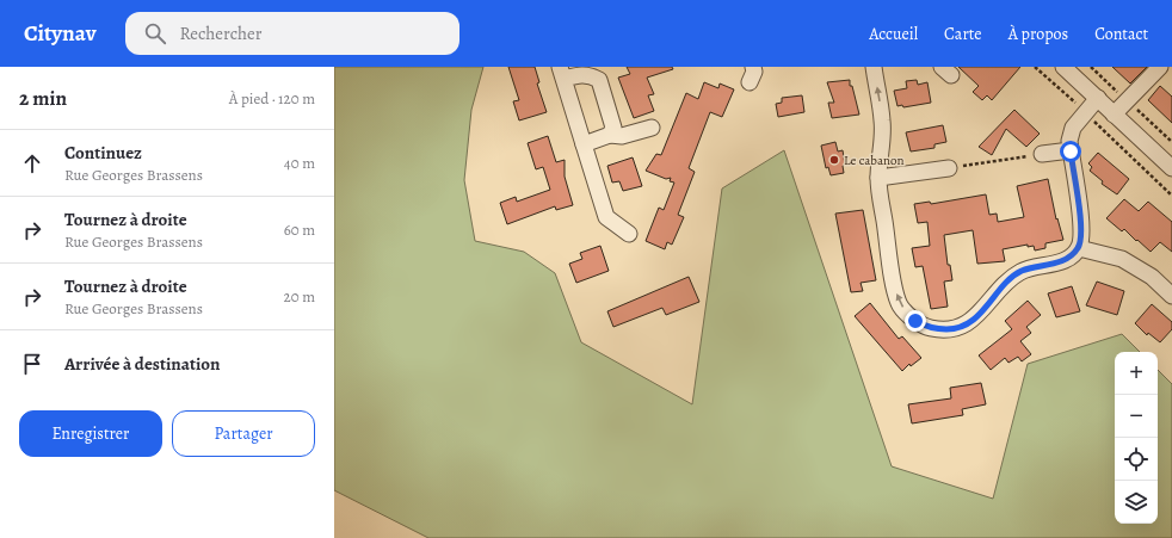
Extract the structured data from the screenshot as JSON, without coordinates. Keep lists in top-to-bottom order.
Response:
{
  "places": ["Le cabanon"],
  "page": {
    "header": "Citynav",
    "search": "Rechercher",
    "nav": [
      "Accueil",
      "Carte",
      "À propos",
      "Contact"
    ],
    "heading": ["2 min", "À pied · 120 m"],
    "list": [
      ["Continuez", "Rue Georges Brassens", "40 m"],
      ["Tournez à droite", "Rue Georges Brassens", "60 m"],
      ["Tournez à droite", "Rue Georges Brassens", "20 m"],
      "Arrivée à destination"
    ],
    "map_buttons": ["+", "−"],
    "buttons": ["Enregistrer", "Partager"]
  }
}
